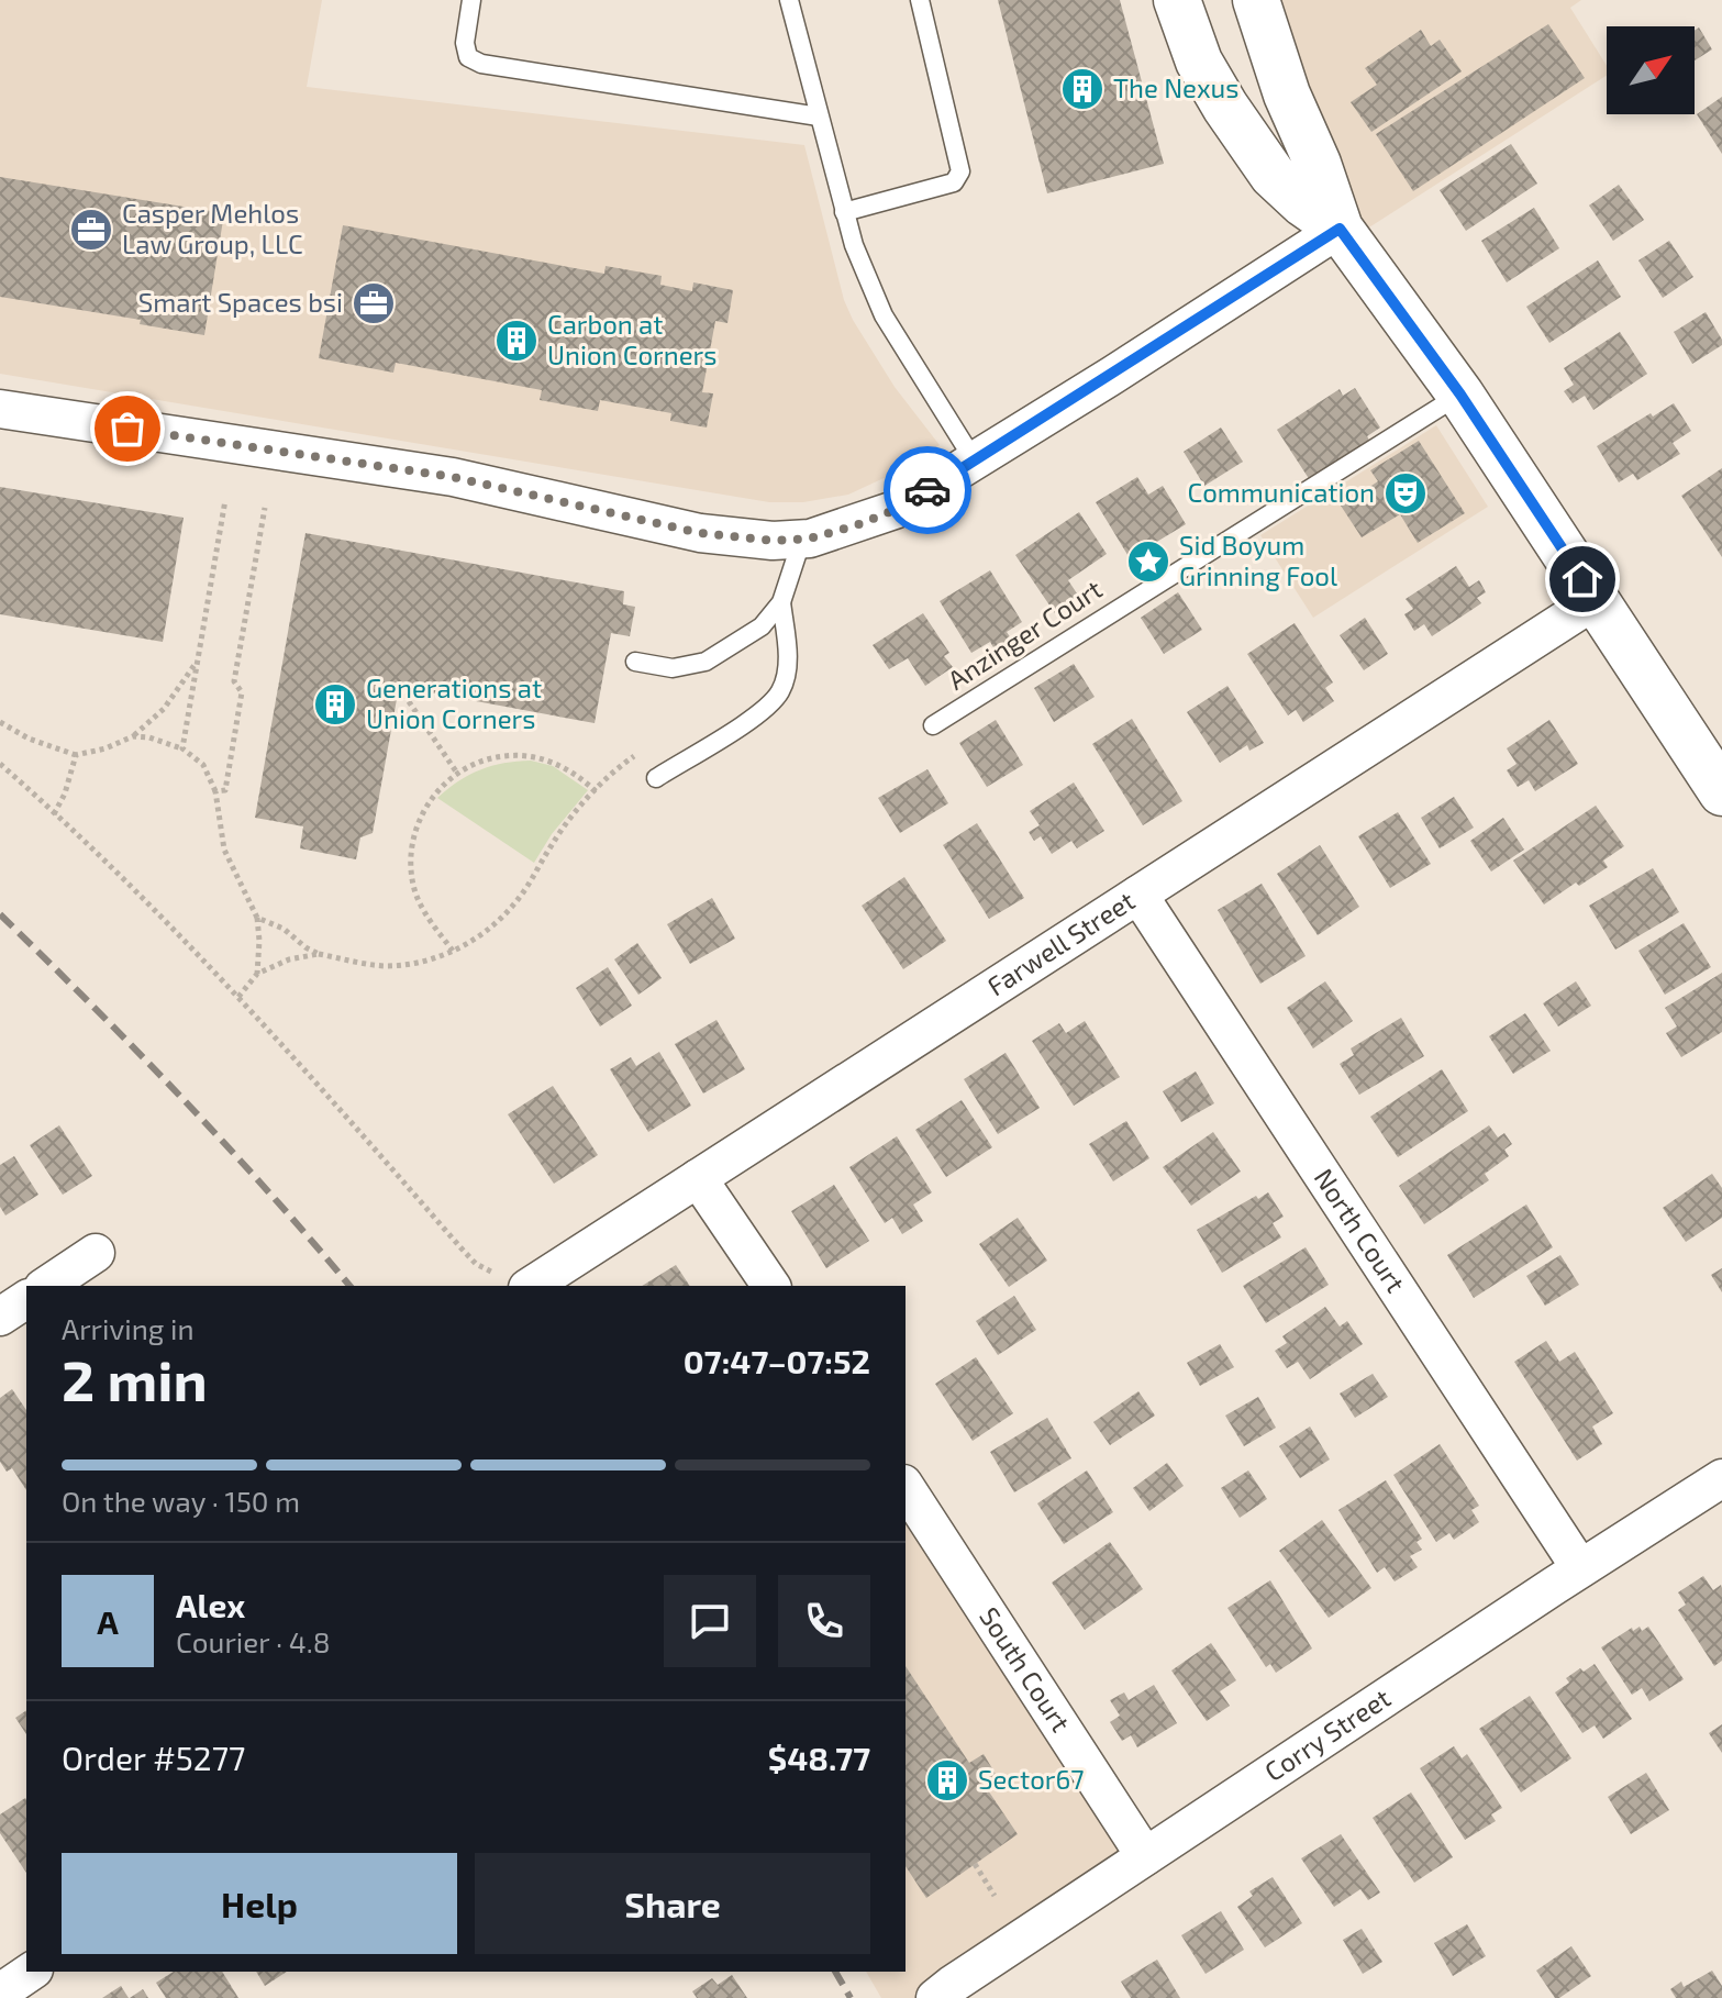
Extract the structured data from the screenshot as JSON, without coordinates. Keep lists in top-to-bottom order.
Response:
{
  "streets": {
    "street": [
      "Farwell Street",
      "North Court",
      "South Court",
      "Corry Street"
    ],
    "lane": ["Anzinger Court"]
  },
  "crossings": [
    ["Farwell Street", "North Court"],
    ["North Court", "Corry Street"],
    ["South Court", "Corry Street"]
  ],
  "places": {
    "building": [
      "The Nexus",
      "Carbon at Union Corners",
      "Generations at Union Corners",
      "Sector67"
    ],
    "office": ["Casper Mehlos Law Group, LLC", "Smart Spaces bsi"],
    "theatre": ["Communication"],
    "place": ["Sid Boyum Grinning Fool"]
  },
  "north": "top right",
  "page": {
    "heading": ["2 min", "Arriving in", "07:47–07:52"],
    "panel": [
      "Alex",
      "Courier · 4.8",
      "Order #5277",
      "$48.77"
    ],
    "bar": "On the way · 150 m",
    "round": "A",
    "buttons": ["Help", "Share"]
  }
}
